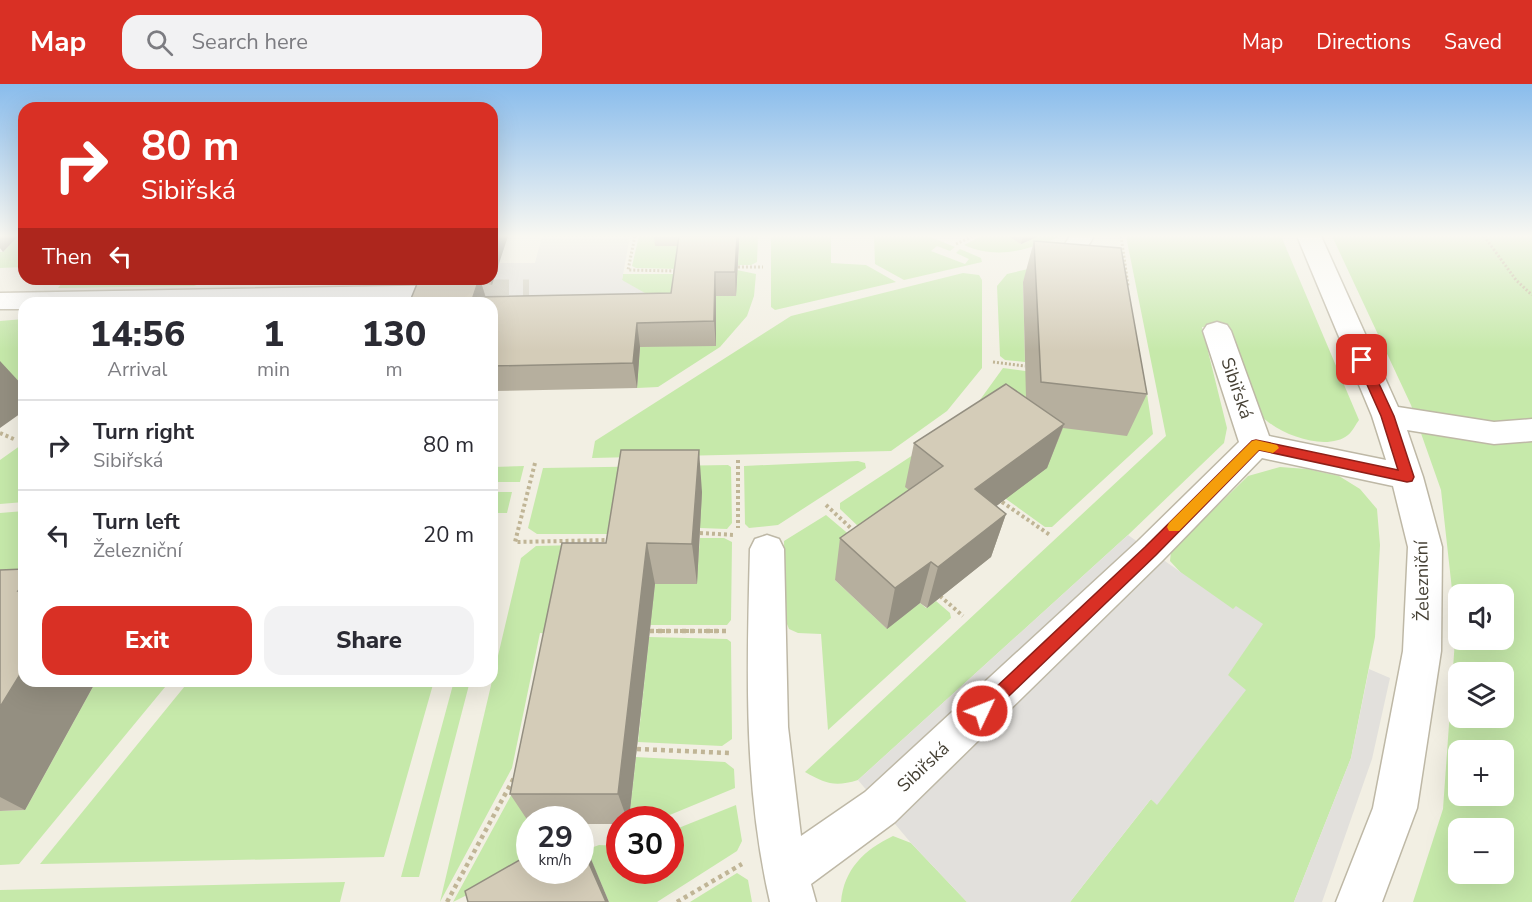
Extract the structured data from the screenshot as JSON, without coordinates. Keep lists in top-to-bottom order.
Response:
{
  "streets": {
    "street": ["Sibiřská", "Železniční"]
  },
  "page": {
    "header": "Map",
    "search": "Search here",
    "nav": ["Map", "Directions", "Saved"],
    "turn": ["80 m", "Sibiřská"],
    "then": "Then",
    "eta": [
      "14:56",
      "Arrival",
      "1",
      "min",
      "130",
      "m"
    ],
    "list": [
      {
        "name": "Turn right",
        "note": "Sibiřská",
        "value": "80 m"
      },
      {
        "name": "Turn left",
        "note": "Železniční",
        "value": "20 m"
      }
    ],
    "map_buttons": ["+", "−"],
    "buttons": ["Exit", "Share"],
    "speed": "29 km/h",
    "limit": "30"
  }
}
